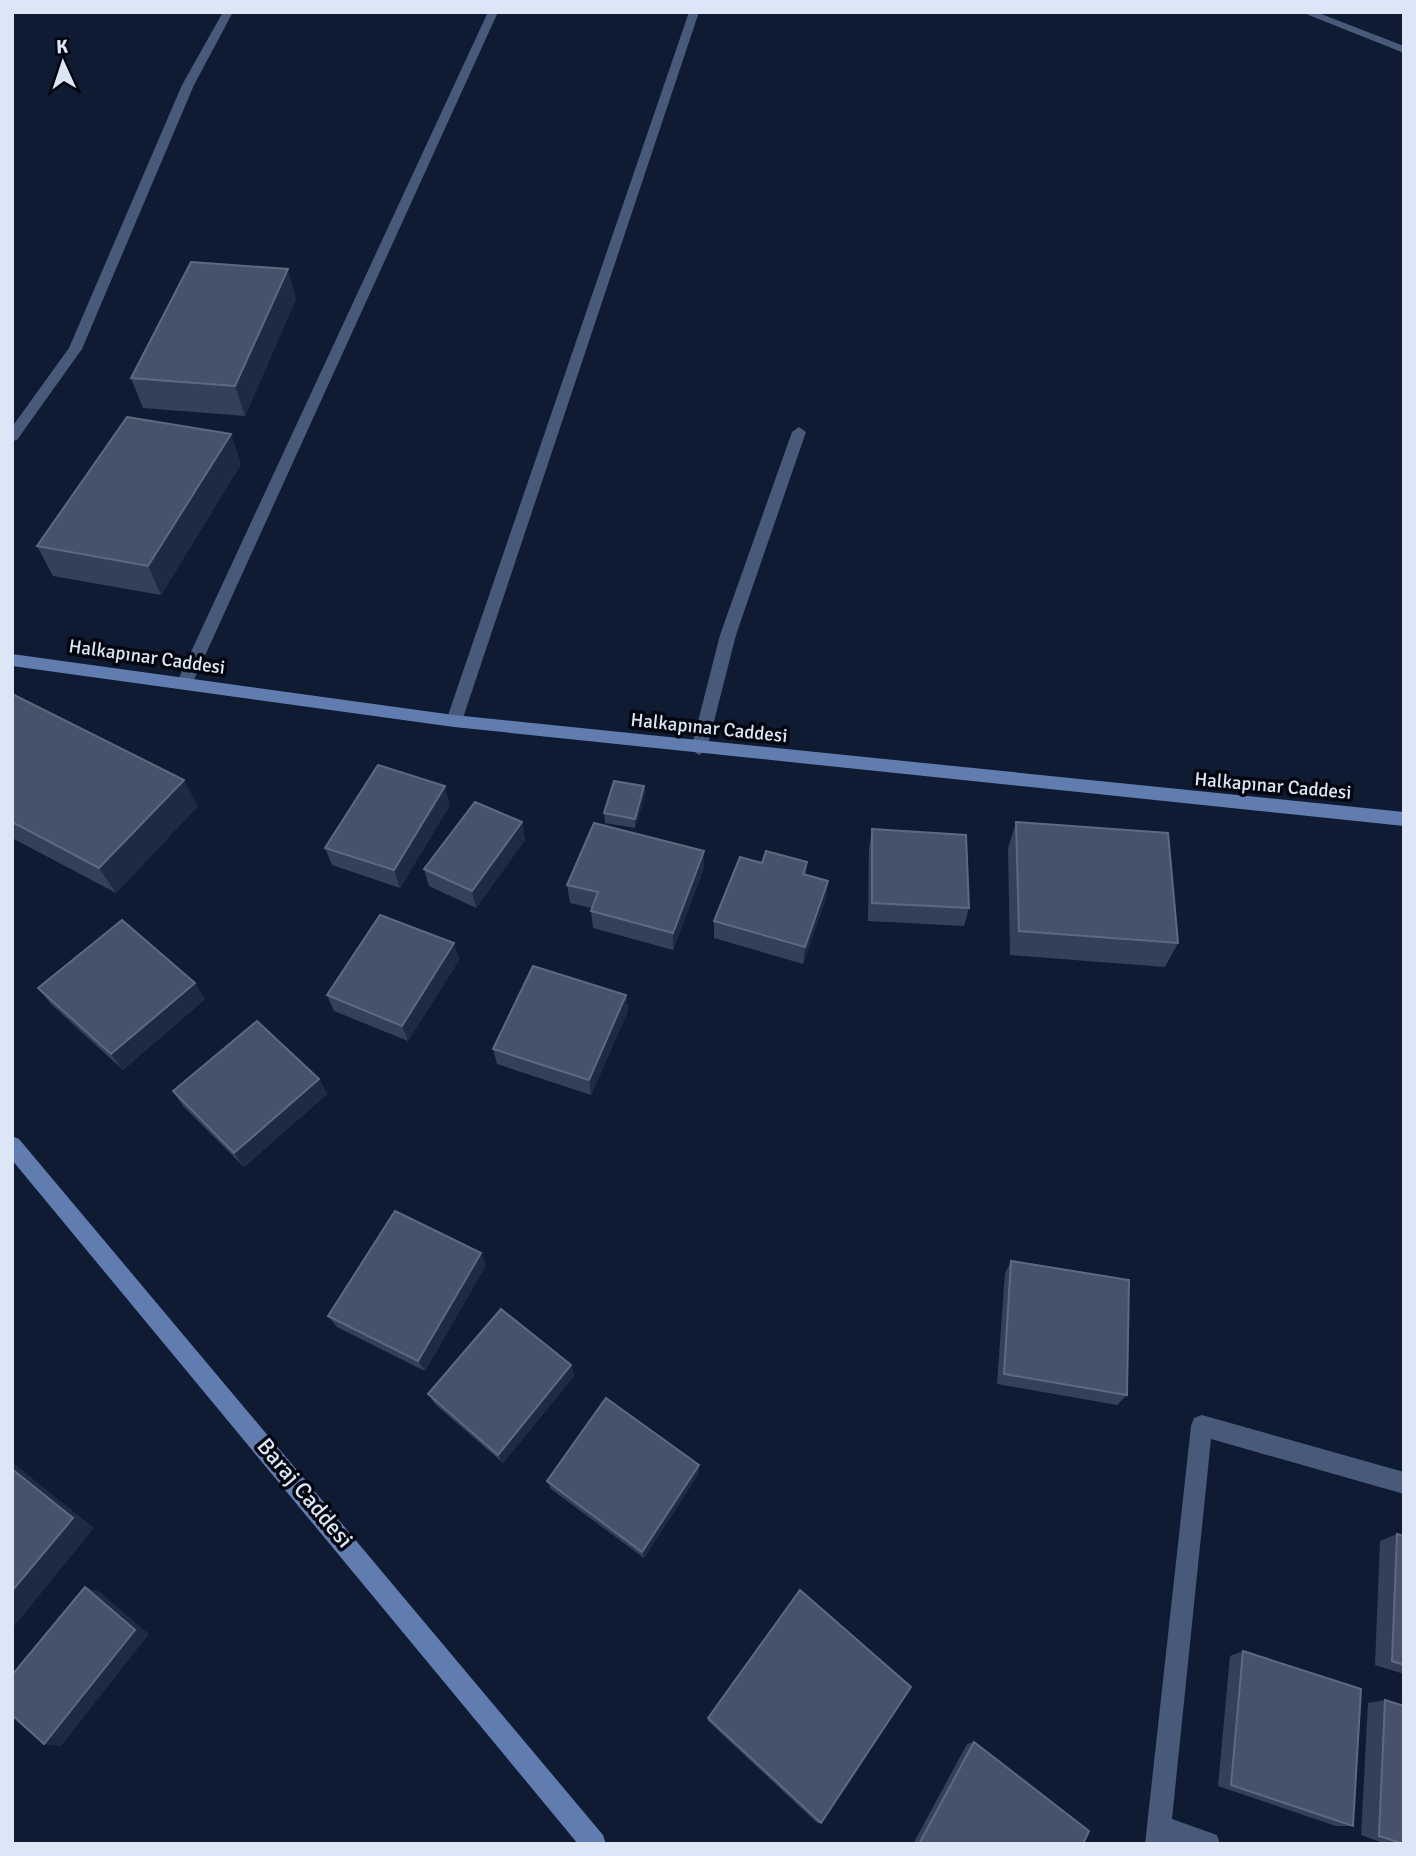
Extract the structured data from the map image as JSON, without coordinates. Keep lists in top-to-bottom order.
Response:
{
  "streets": {
    "main road": ["Halkapınar Caddesi", "Baraj Caddesi"]
  },
  "north": "top"
}
